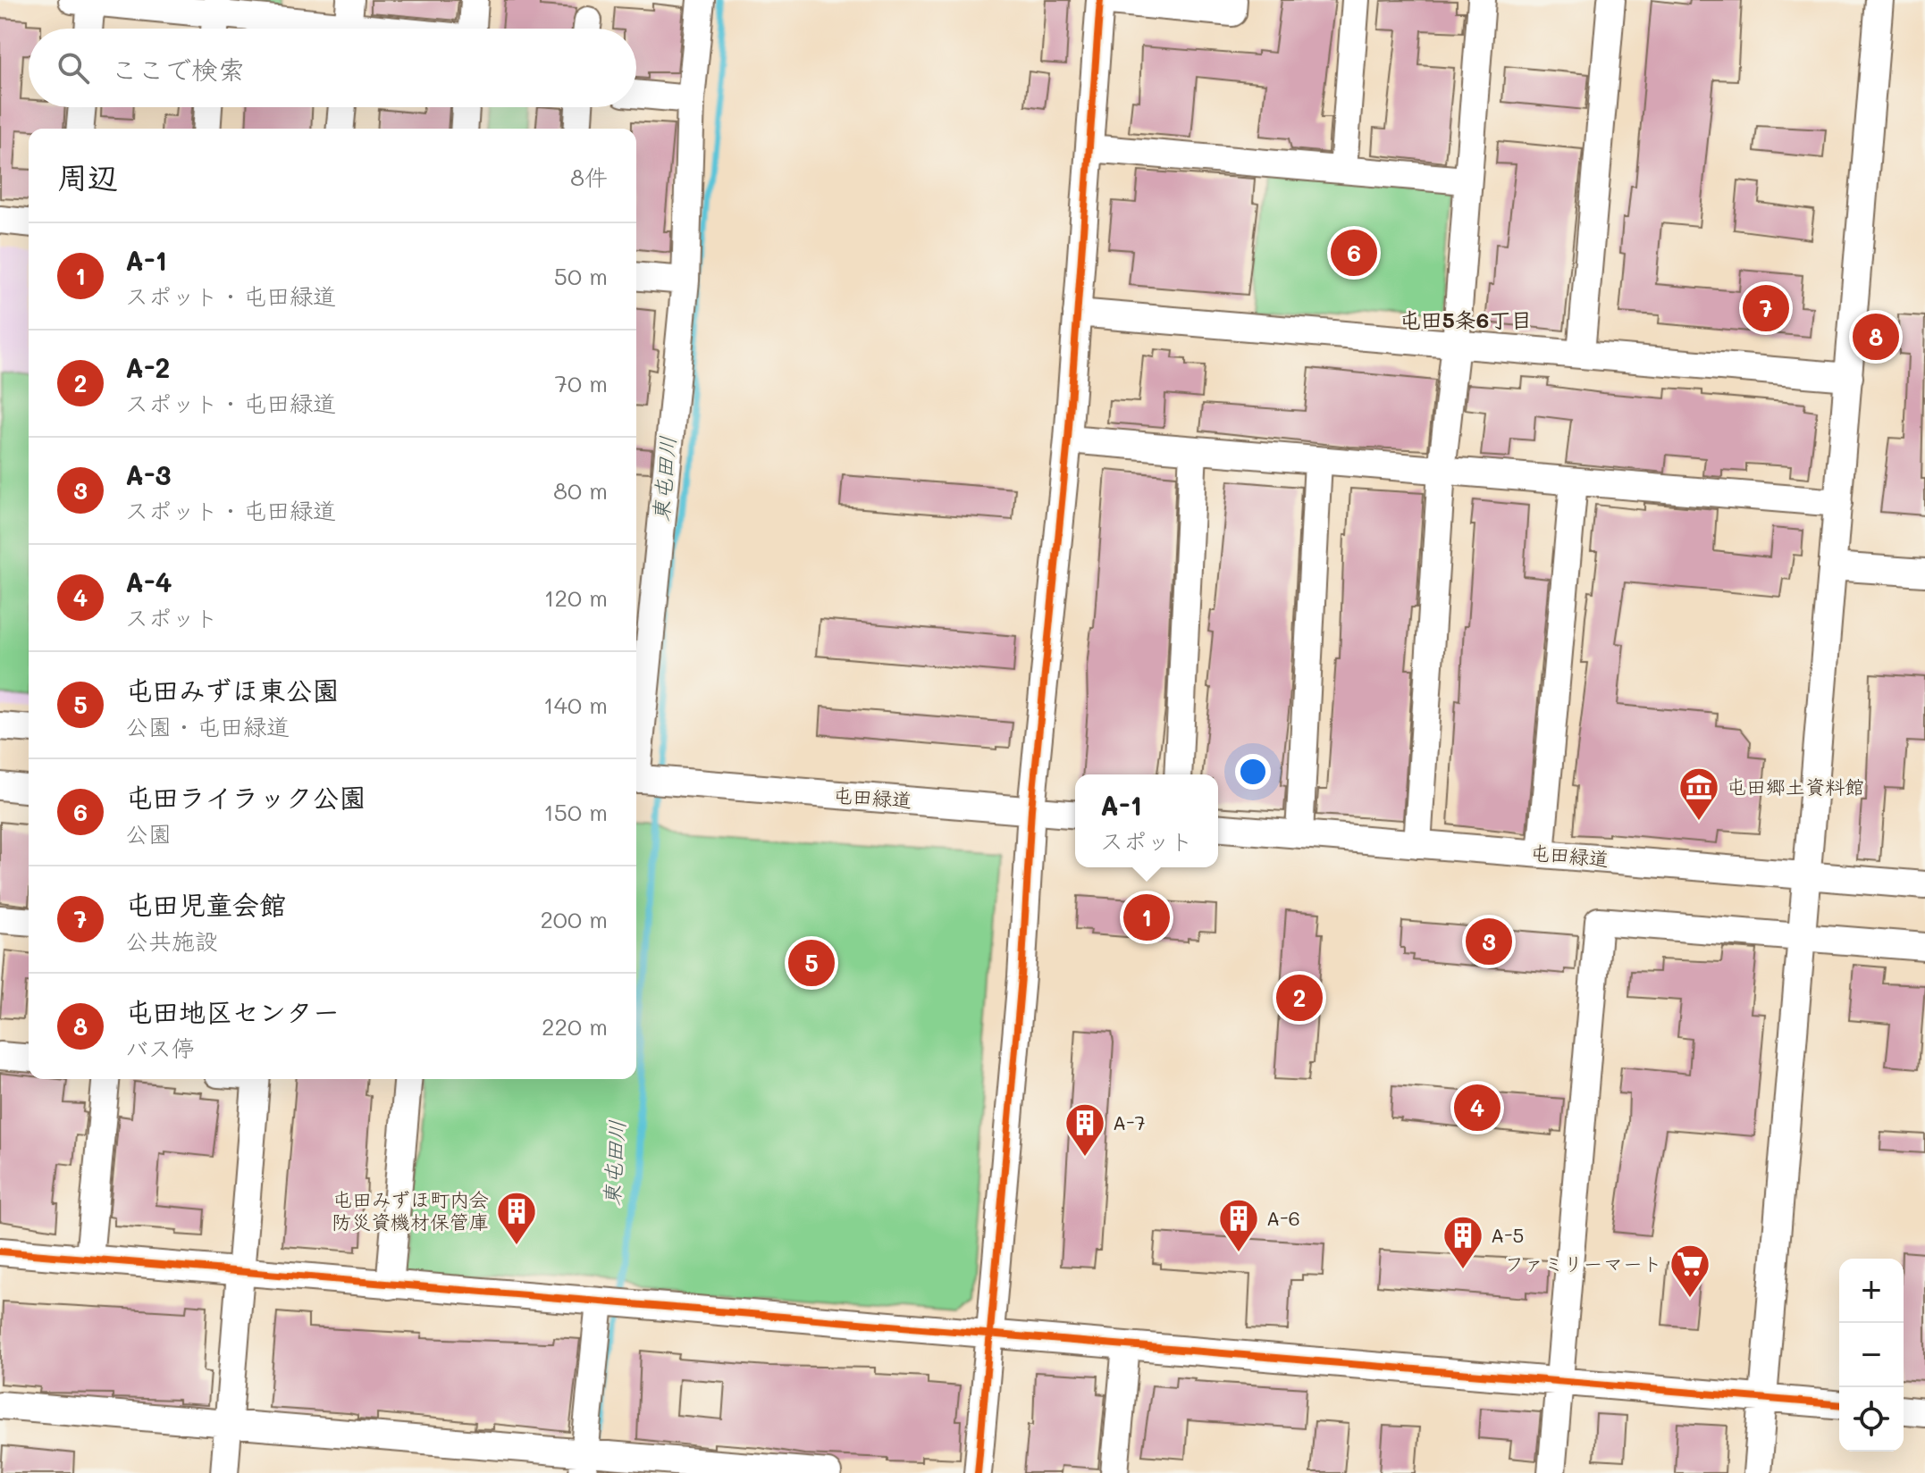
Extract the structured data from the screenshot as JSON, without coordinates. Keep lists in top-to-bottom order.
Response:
{
  "streets": {
    "street": ["屯田緑道"]
  },
  "districts": ["屯田5条6丁目"],
  "water": ["東屯田川"],
  "places": {
    "museum": ["屯田郷土資料館"],
    "building": [
      "A-7",
      "屯田みずほ町内会 防災資機材保管庫",
      "A-6",
      "A-5"
    ],
    "supermarket": ["ファミリーマート"]
  },
  "page": {
    "search": "ここで検索",
    "heading": ["周辺", "8件"],
    "list": [
      {
        "mark": "1",
        "name": "A-1",
        "note": "スポット · 屯田緑道",
        "value": "50 m"
      },
      {
        "mark": "2",
        "name": "A-2",
        "note": "スポット · 屯田緑道",
        "value": "70 m"
      },
      {
        "mark": "3",
        "name": "A-3",
        "note": "スポット · 屯田緑道",
        "value": "80 m"
      },
      {
        "mark": "4",
        "name": "A-4",
        "note": "スポット",
        "value": "120 m"
      },
      {
        "mark": "5",
        "name": "屯田みずほ東公園",
        "note": "公園 · 屯田緑道",
        "value": "140 m"
      },
      {
        "mark": "6",
        "name": "屯田ライラック公園",
        "note": "公園",
        "value": "150 m"
      },
      {
        "mark": "7",
        "name": "屯田児童会館",
        "note": "公共施設",
        "value": "200 m"
      },
      {
        "mark": "8",
        "name": "屯田地区センター",
        "note": "バス停",
        "value": "220 m"
      }
    ],
    "pins": [
      "6",
      "7",
      "8",
      "1",
      "3",
      "5",
      "2",
      "4"
    ],
    "popup": ["A-1", "スポット"],
    "map_buttons": ["+", "−"]
  }
}
